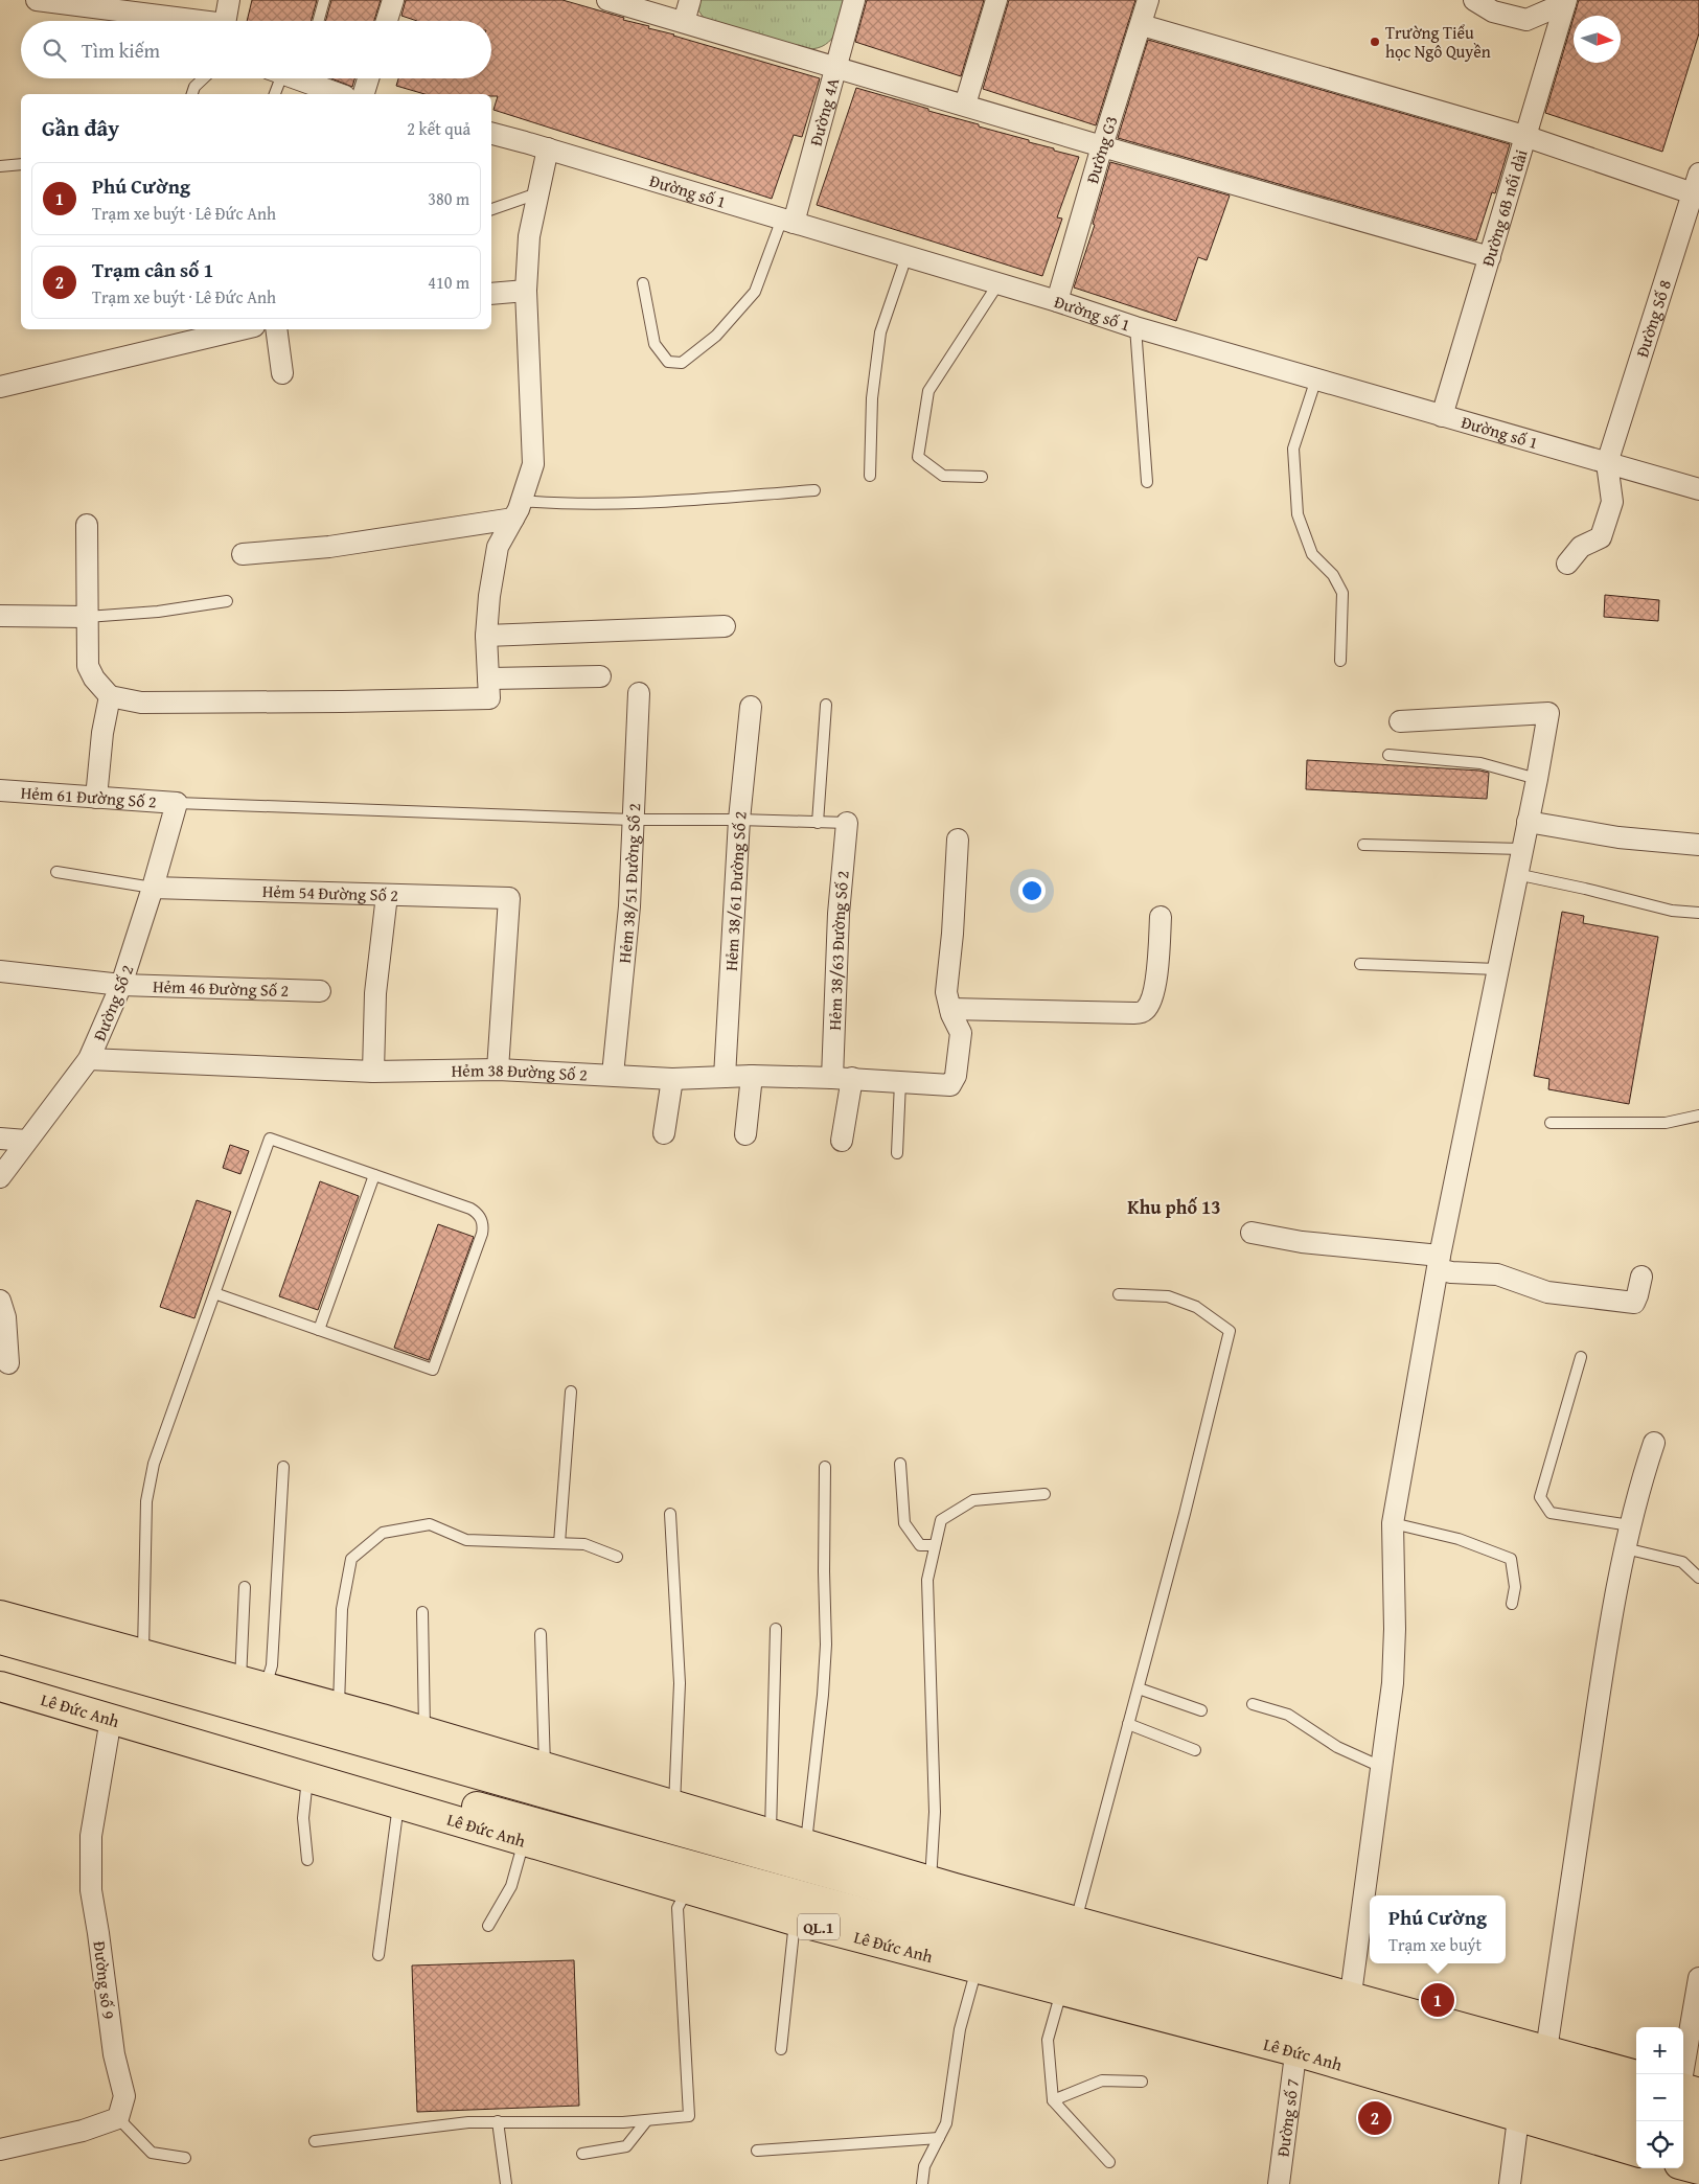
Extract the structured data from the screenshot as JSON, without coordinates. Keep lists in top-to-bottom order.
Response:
{
  "streets": {
    "highway": ["Lê Đức Anh", "QL.1"],
    "street": [
      "Đường 4A",
      "Đường G3",
      "Đường số 1",
      "Đường 6B nối dài",
      "Đường Số 8",
      "Hẻm 61 Đường Số 2",
      "Hẻm 38/51 Đường Số 2",
      "Hẻm 38/61 Đường Số 2",
      "Hẻm 54 Đường Số 2",
      "Hẻm 38/63 Đường Số 2",
      "Hẻm 46 Đường Số 2",
      "Đường Số 2",
      "Hẻm 38 Đường Số 2",
      "Đường số 9",
      "Đường số 7"
    ]
  },
  "crossings": [
    ["Đường 4A", "Đường số 1"],
    ["Đường G3", "Đường số 1"],
    ["Đường số 1", "Đường 6B nối dài"],
    ["Đường số 1", "Đường Số 8"],
    ["Hẻm 61 Đường Số 2", "Đường Số 2"],
    ["Hẻm 38/51 Đường Số 2", "Hẻm 38 Đường Số 2"],
    ["Hẻm 38/61 Đường Số 2", "Hẻm 38 Đường Số 2"],
    ["Hẻm 54 Đường Số 2", "Đường Số 2"],
    ["Hẻm 54 Đường Số 2", "Hẻm 38 Đường Số 2"],
    ["Hẻm 38/63 Đường Số 2", "Hẻm 38 Đường Số 2"],
    ["Hẻm 46 Đường Số 2", "Đường Số 2"],
    ["Đường Số 2", "Hẻm 38 Đường Số 2"],
    ["Lê Đức Anh", "Đường số 9"],
    ["Lê Đức Anh", "Đường số 7"]
  ],
  "districts": ["Khu phố 13"],
  "places": ["Trường Tiểu học Ngô Quyền"],
  "north": "right",
  "page": {
    "search": "Tìm kiếm",
    "heading": ["Gần đây", "2 kết quả"],
    "list": [
      {
        "mark": "1",
        "name": "Phú Cường",
        "note": "Trạm xe buýt · Lê Đức Anh",
        "value": "380 m"
      },
      {
        "mark": "2",
        "name": "Trạm cân số 1",
        "note": "Trạm xe buýt · Lê Đức Anh",
        "value": "410 m"
      }
    ],
    "popup": ["Phú Cường", "Trạm xe buýt"],
    "pins": ["1", "2"],
    "map_buttons": ["+", "−"]
  }
}
